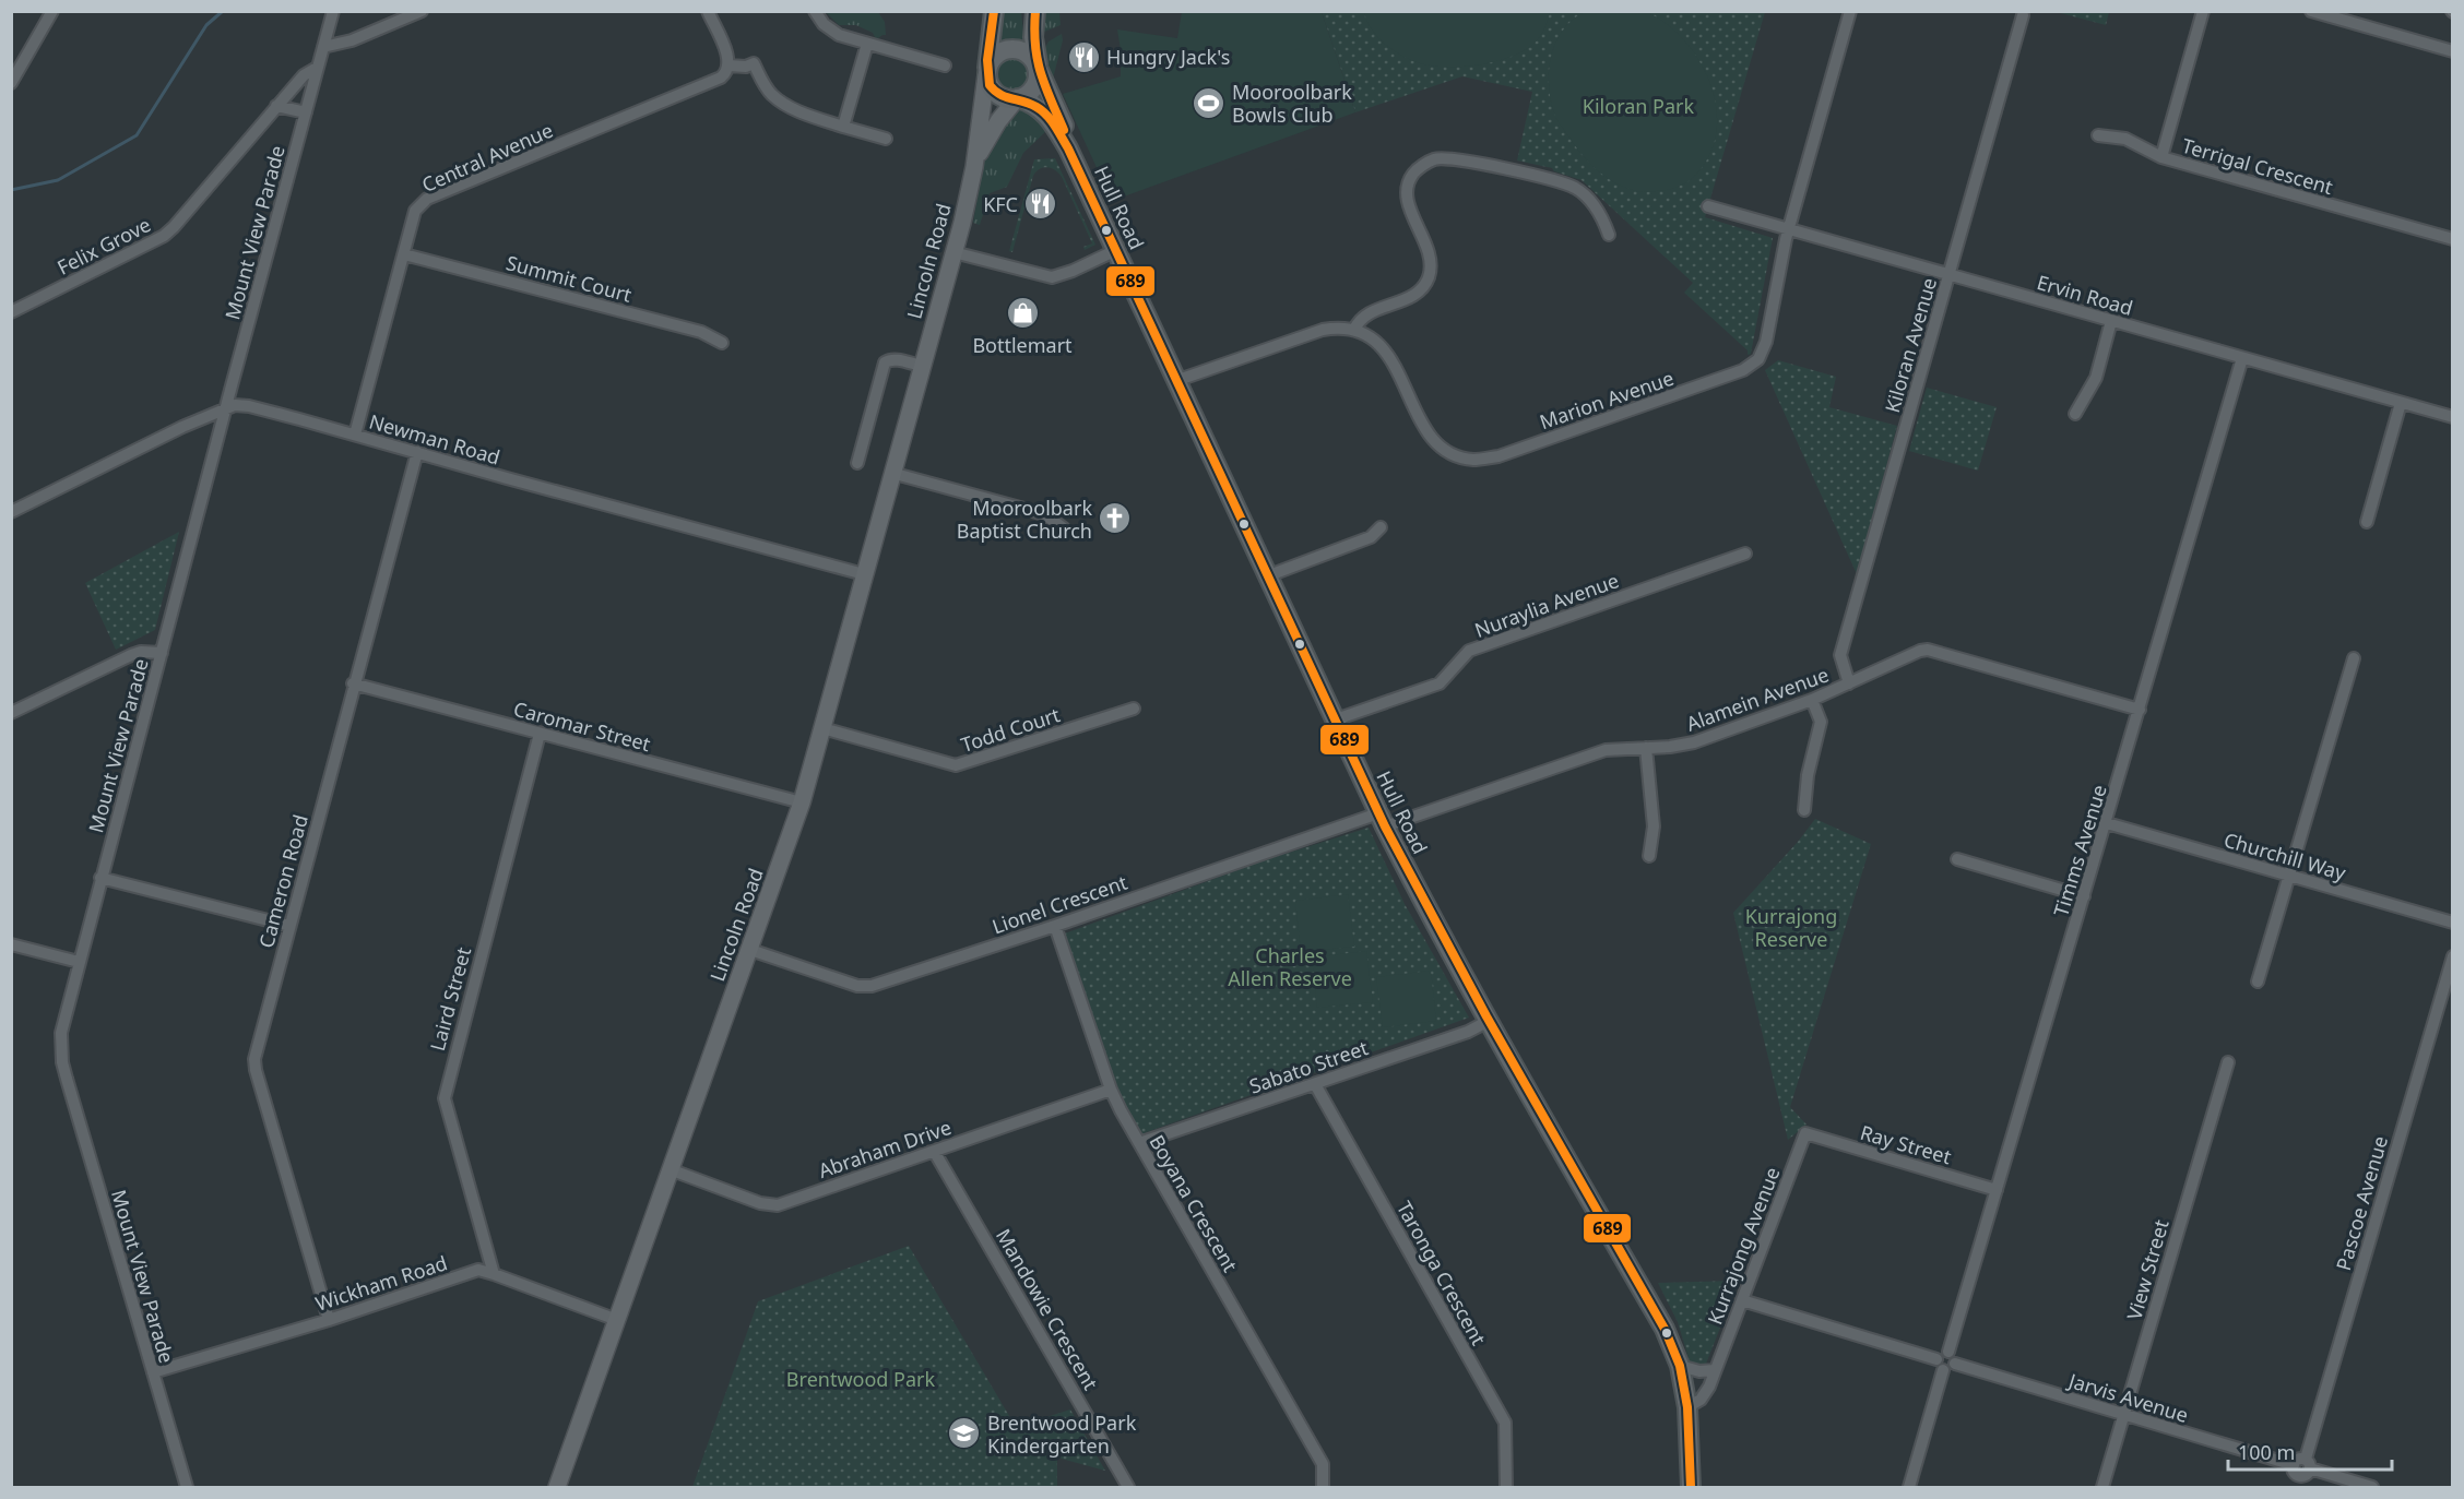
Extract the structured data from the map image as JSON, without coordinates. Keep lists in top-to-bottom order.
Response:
{
  "streets": {
    "main road": ["Hull Road", "Lincoln Road"],
    "street": [
      "Central Avenue",
      "Terrigal Crescent",
      "Mount View Parade",
      "Felix Grove",
      "Summit Court",
      "Ervin Road",
      "Kiloran Avenue",
      "Marion Avenue",
      "Newman Road",
      "Nuraylia Avenue",
      "Alamein Avenue",
      "Caromar Street",
      "Todd Court",
      "Timms Avenue",
      "Churchill Way",
      "Cameron Road",
      "Lionel Crescent",
      "Laird Street",
      "Sabato Street",
      "Ray Street",
      "Abraham Drive",
      "Boyana Crescent",
      "Pascoe Avenue",
      "Kurrajong Avenue",
      "View Street",
      "Taronga Crescent",
      "Wickham Road",
      "Mandowie Crescent",
      "Jarvis Avenue"
    ]
  },
  "crossings": [
    ["Central Avenue", "Summit Court"],
    ["Central Avenue", "Newman Road"],
    ["Hull Road", "Lincoln Road"],
    ["Hull Road", "Nuraylia Avenue"],
    ["Hull Road", "Alamein Avenue"],
    ["Hull Road", "Lionel Crescent"],
    ["Hull Road", "Sabato Street"],
    ["Hull Road", "Kurrajong Avenue"],
    ["Mount View Parade", "Felix Grove"],
    ["Mount View Parade", "Newman Road"],
    ["Mount View Parade", "Wickham Road"],
    ["Lincoln Road", "Newman Road"],
    ["Lincoln Road", "Caromar Street"],
    ["Lincoln Road", "Todd Court"],
    ["Lincoln Road", "Lionel Crescent"],
    ["Lincoln Road", "Abraham Drive"],
    ["Lincoln Road", "Wickham Road"],
    ["Ervin Road", "Kiloran Avenue"],
    ["Ervin Road", "Marion Avenue"],
    ["Ervin Road", "Timms Avenue"],
    ["Kiloran Avenue", "Alamein Avenue"],
    ["Newman Road", "Cameron Road"],
    ["Alamein Avenue", "Timms Avenue"],
    ["Alamein Avenue", "Lionel Crescent"],
    ["Caromar Street", "Cameron Road"],
    ["Caromar Street", "Laird Street"],
    ["Timms Avenue", "Churchill Way"],
    ["Timms Avenue", "Ray Street"],
    ["Timms Avenue", "Jarvis Avenue"],
    ["Cameron Road", "Wickham Road"],
    ["Lionel Crescent", "Boyana Crescent"],
    ["Laird Street", "Wickham Road"],
    ["Sabato Street", "Boyana Crescent"],
    ["Sabato Street", "Taronga Crescent"],
    ["Ray Street", "Kurrajong Avenue"],
    ["Abraham Drive", "Boyana Crescent"],
    ["Abraham Drive", "Mandowie Crescent"],
    ["Pascoe Avenue", "Jarvis Avenue"],
    ["Kurrajong Avenue", "Jarvis Avenue"],
    ["View Street", "Jarvis Avenue"]
  ],
  "parks": [
    "Kiloran Park",
    "Kurrajong Reserve",
    "Charles Allen Reserve",
    "Brentwood Park"
  ],
  "places": {
    "restaurant": ["Hungry Jack's", "KFC"],
    "sports": ["Mooroolbark Bowls Club"],
    "shop": ["Bottlemart"],
    "church": ["Mooroolbark Baptist Church"],
    "school or university": ["Brentwood Park Kindergarten"]
  },
  "lines": ["transit line 689"],
  "scale_bar": "100 m"
}
